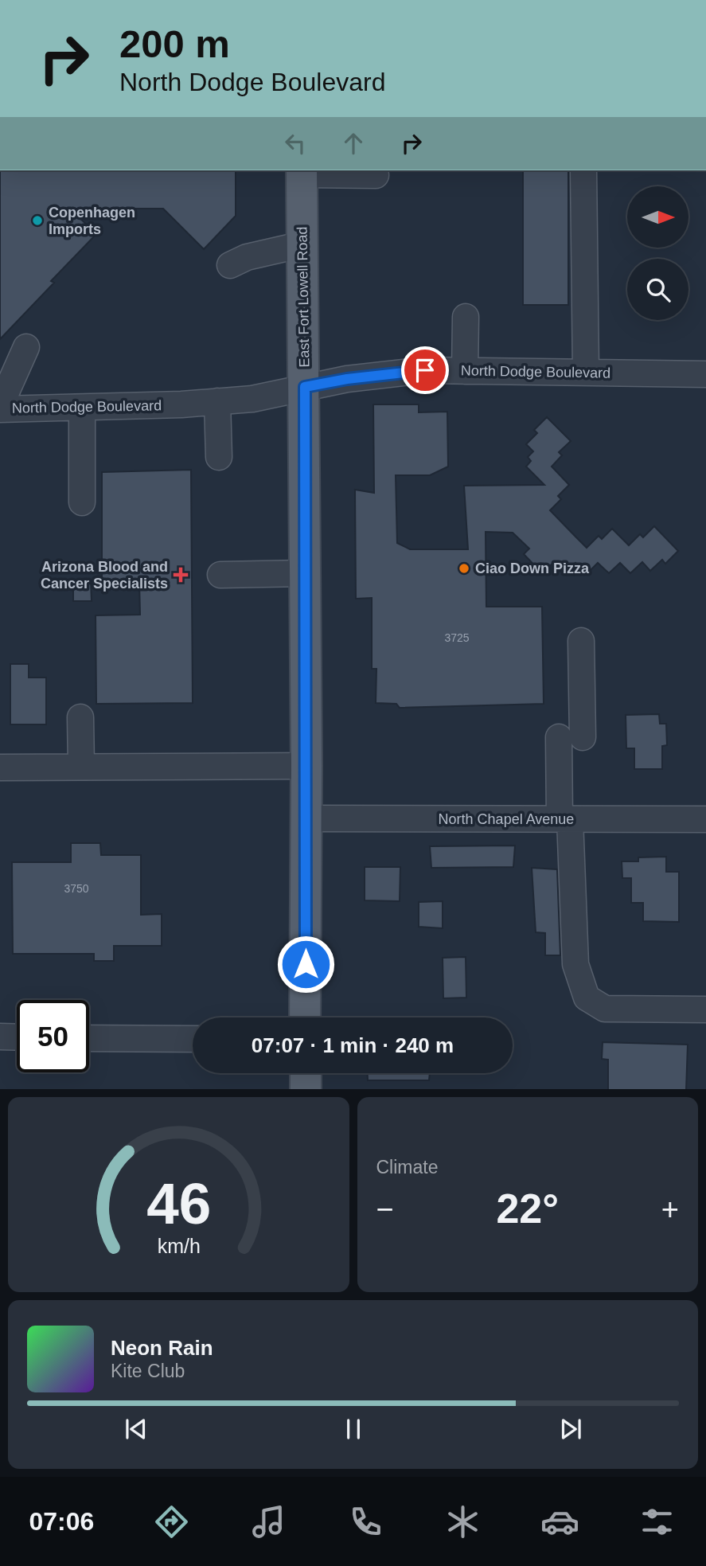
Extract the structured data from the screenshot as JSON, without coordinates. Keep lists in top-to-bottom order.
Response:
{
  "streets": {
    "main road": ["East Fort Lowell Road"],
    "street": ["North Dodge Boulevard", "North Chapel Avenue"]
  },
  "crossings": [
    ["East Fort Lowell Road", "North Dodge Boulevard"],
    ["East Fort Lowell Road", "North Chapel Avenue"]
  ],
  "places": {
    "other": ["Copenhagen Imports", "Ciao Down Pizza"],
    "health": ["Arizona Blood and Cancer Specialists"]
  },
  "house_numbers": ["3725", "3750"],
  "north": "right",
  "page": {
    "turn": ["200 m", "North Dodge Boulevard"],
    "limit": "50",
    "trip": "07:07 · 1 min · 240 m",
    "tile": "Climate",
    "heat": ["−", "22°", "+"],
    "song": ["Neon Rain", "Kite Club"],
    "tabs": "07:06",
    "gauge": ["46", "km/h"]
  }
}
